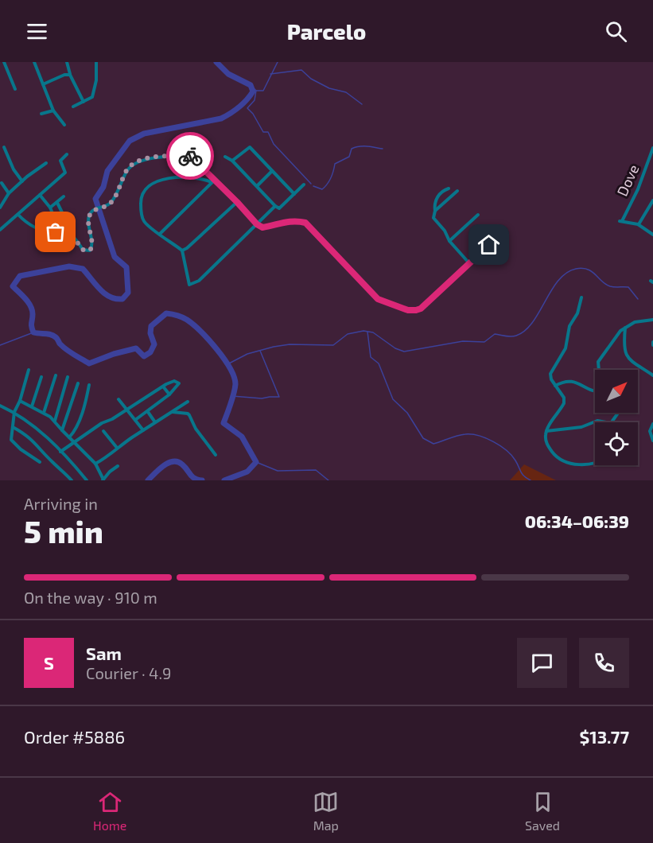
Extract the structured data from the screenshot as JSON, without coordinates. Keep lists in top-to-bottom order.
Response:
{
  "streets": {
    "street": ["Dove"]
  },
  "north": "top right",
  "page": {
    "header": "Parcelo",
    "heading": ["5 min", "Arriving in", "06:34–06:39"],
    "panel": [
      "Sam",
      "Courier · 4.9",
      "Order #5886",
      "$13.77"
    ],
    "bar": "On the way · 910 m",
    "round": "S",
    "tabs": ["Home", "Map", "Saved"]
  }
}
